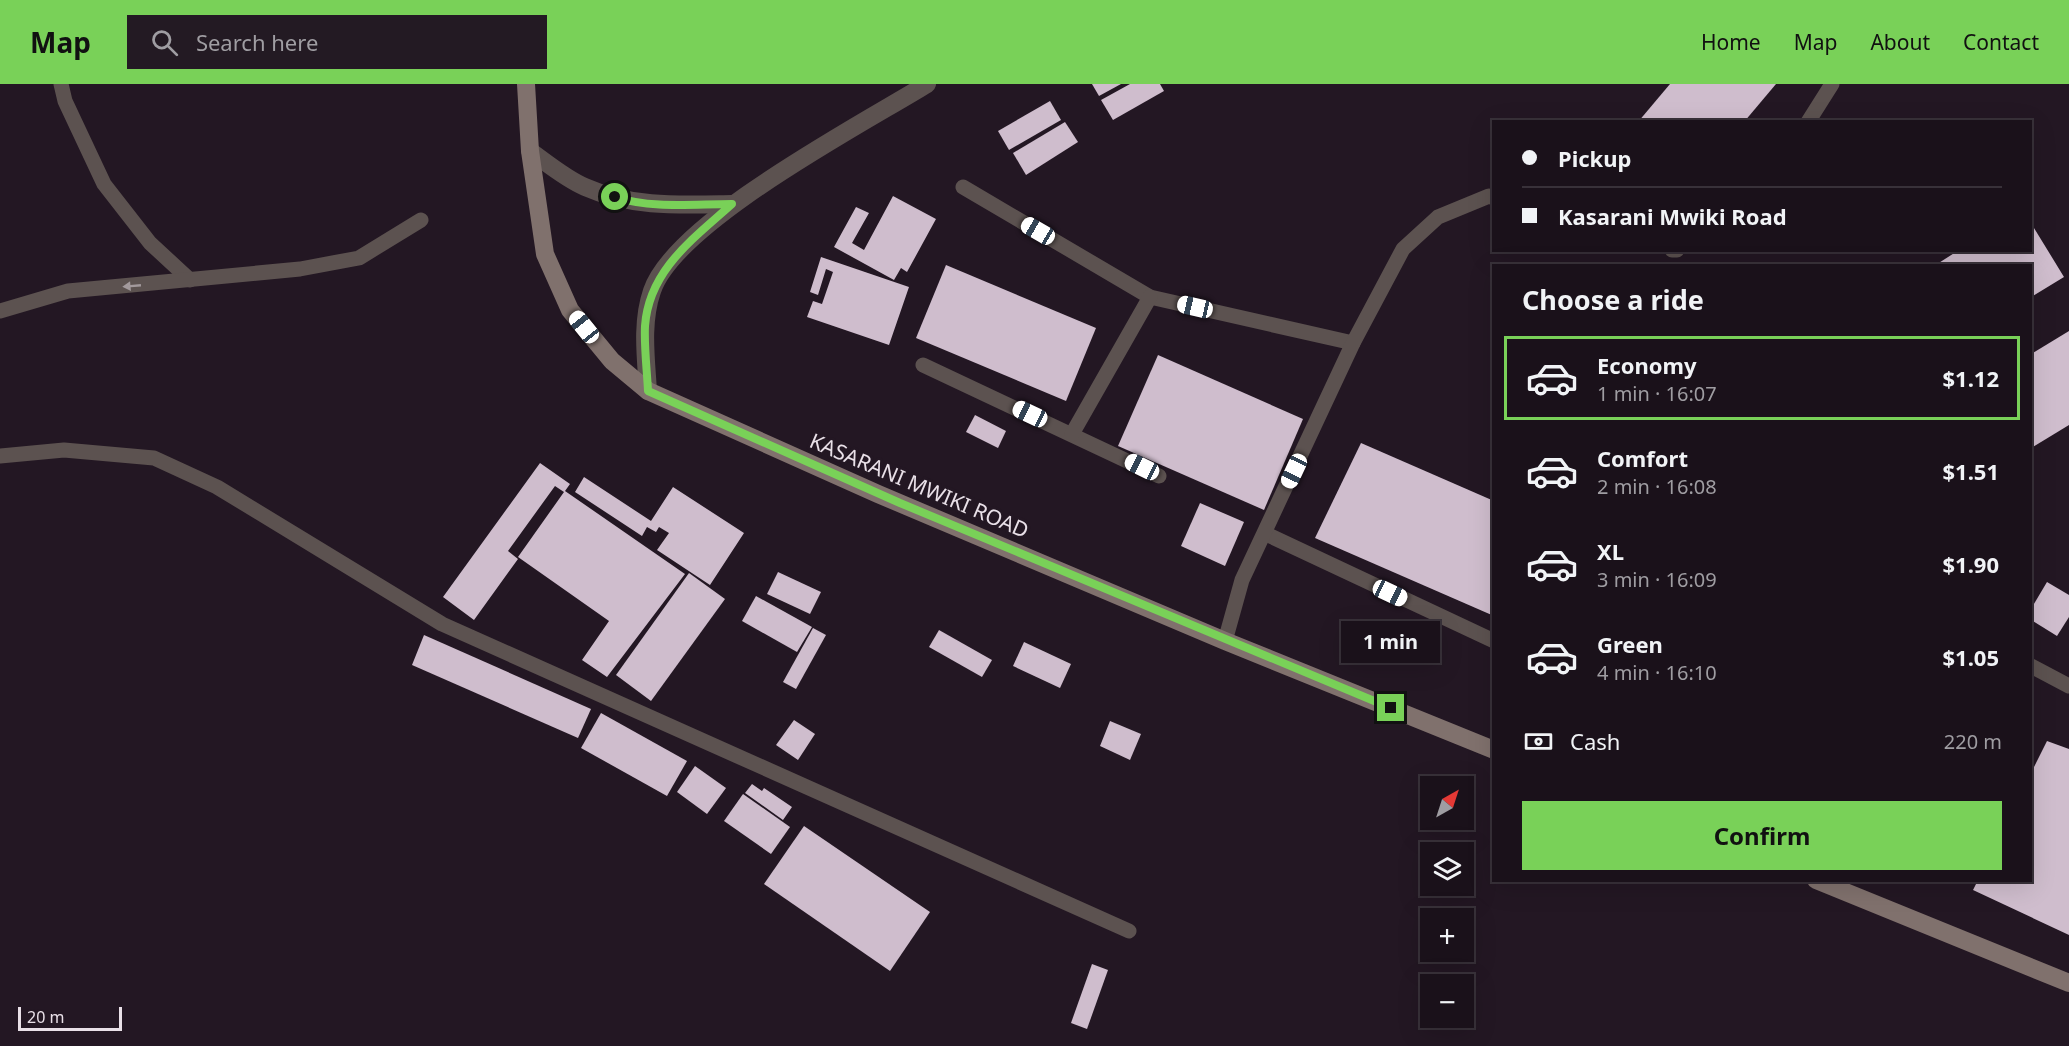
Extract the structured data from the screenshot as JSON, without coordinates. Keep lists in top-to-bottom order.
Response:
{
  "streets": {
    "main road": ["KASARANI MWIKI ROAD"]
  },
  "scale_bar": "20 m",
  "north": "top right",
  "page": {
    "header": "Map",
    "search": "Search here",
    "nav": [
      "Home",
      "Map",
      "About",
      "Contact"
    ],
    "banner": ["Pickup", "Kasarani Mwiki Road"],
    "heading": "Choose a ride",
    "list": [
      {
        "name": "Economy",
        "note": "1 min · 16:07",
        "value": "$1.12"
      },
      {
        "name": "Comfort",
        "note": "2 min · 16:08",
        "value": "$1.51"
      },
      {
        "name": "XL",
        "note": "3 min · 16:09",
        "value": "$1.90"
      },
      {
        "name": "Green",
        "note": "4 min · 16:10",
        "value": "$1.05"
      }
    ],
    "bubble": "1 min",
    "pay": ["Cash", "220 m"],
    "map_buttons": ["+", "−"],
    "buttons": "Confirm",
    "scale": "20 m"
  }
}
